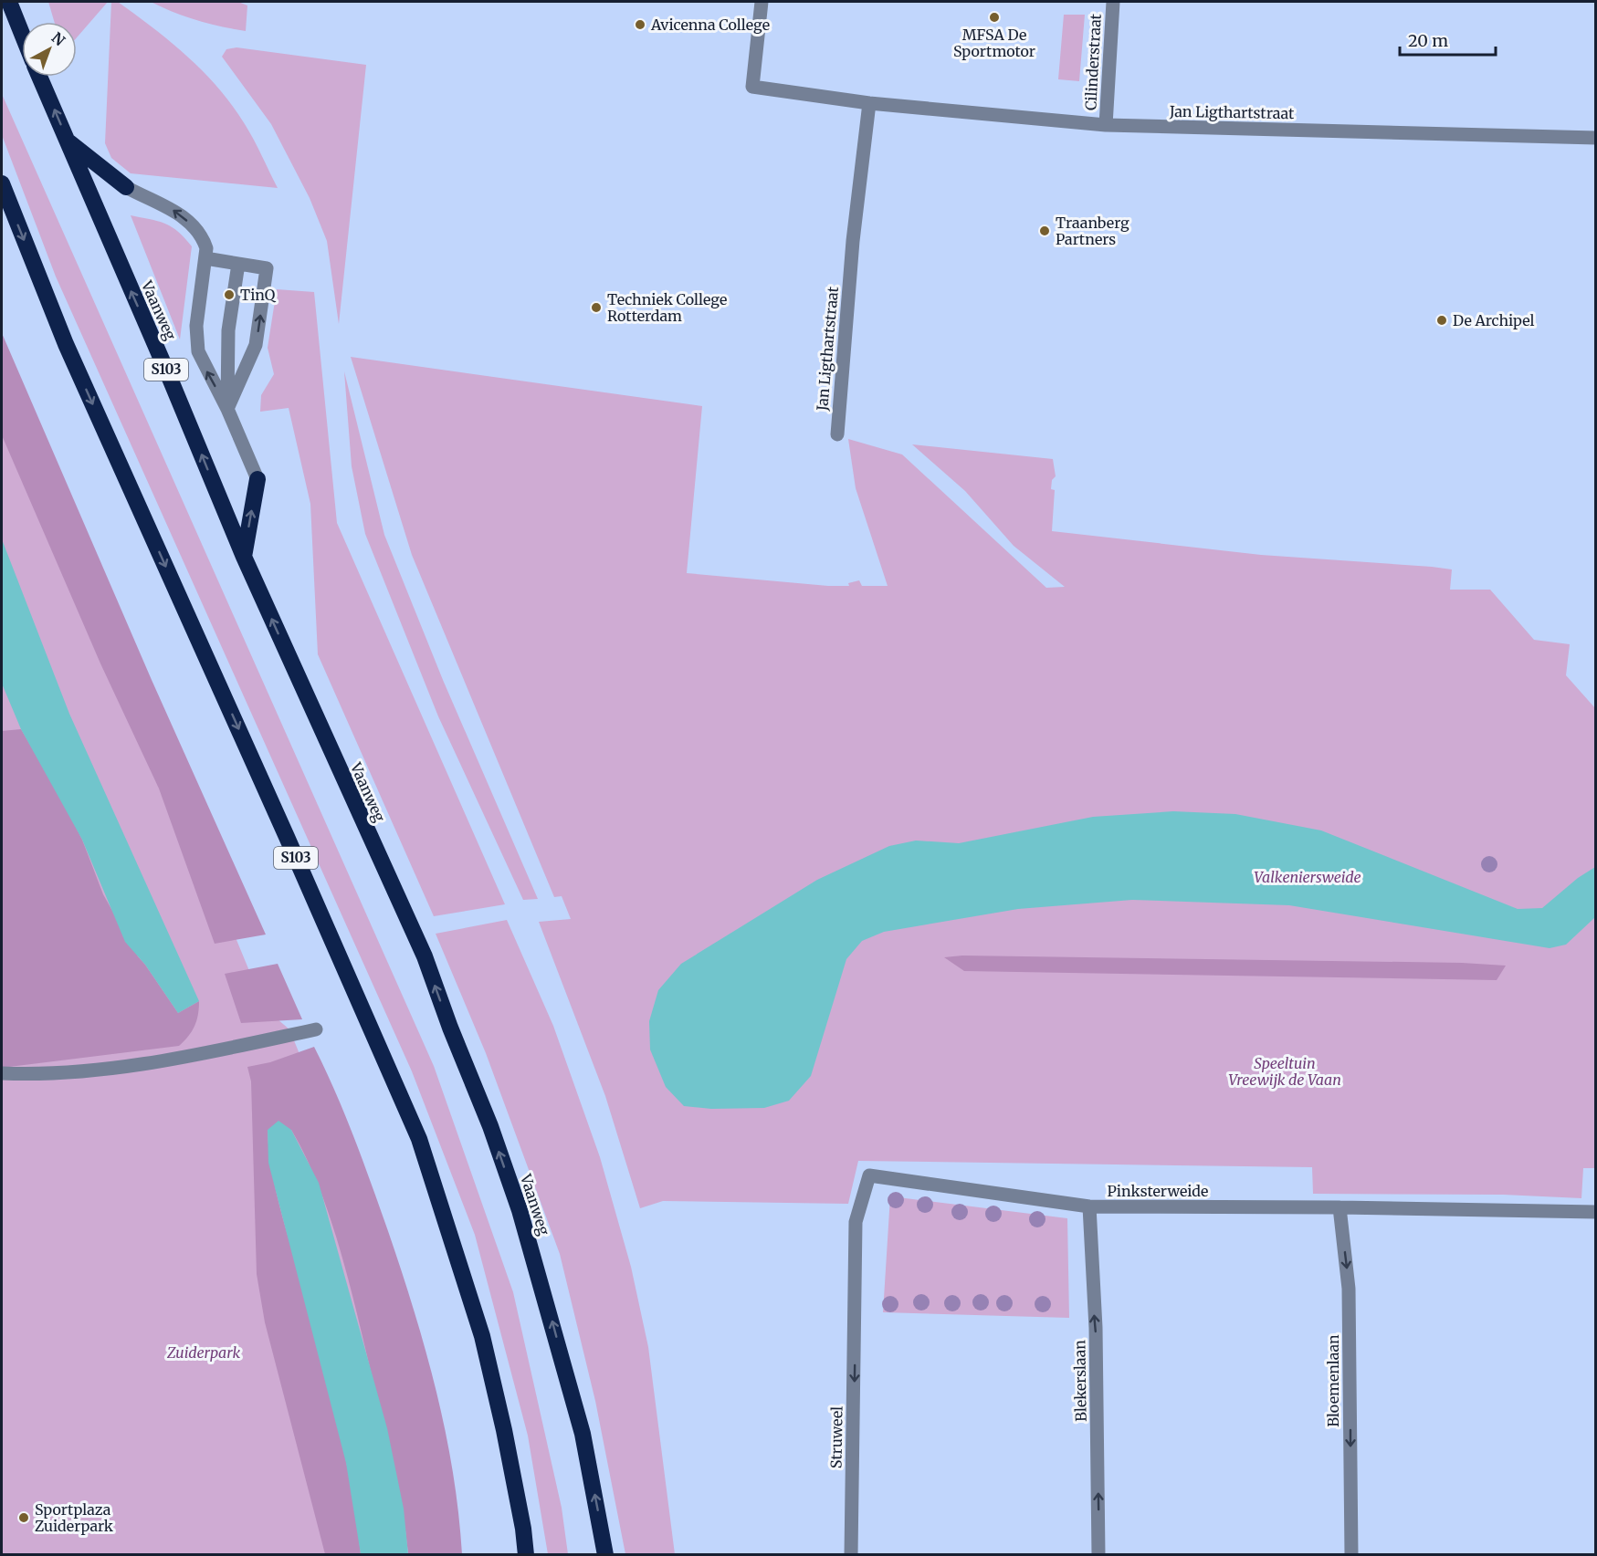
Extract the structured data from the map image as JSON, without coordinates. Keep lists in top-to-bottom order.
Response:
{
  "streets": {
    "highway": ["Vaanweg", "S103"],
    "street": [
      "Cilinderstraat",
      "Jan Ligthartstraat",
      "Pinksterweide",
      "Blekerslaan",
      "Bloemenlaan",
      "Struweel"
    ]
  },
  "crossings": [
    ["Cilinderstraat", "Jan Ligthartstraat"],
    ["Pinksterweide", "Blekerslaan"],
    ["Pinksterweide", "Bloemenlaan"],
    ["Pinksterweide", "Struweel"]
  ],
  "one_way": ["Blekerslaan", "Bloemenlaan", "Struweel"],
  "parks": ["Valkeniersweide", "Speeltuin Vreewijk de Vaan", "Zuiderpark"],
  "places": [
    "MFSA De Sportmotor",
    "Avicenna College",
    "Traanberg Partners",
    "TinQ",
    "Techniek College Rotterdam",
    "De Archipel",
    "Sportplaza Zuiderpark"
  ],
  "scale_bar": "20 m",
  "north": "top right"
}
